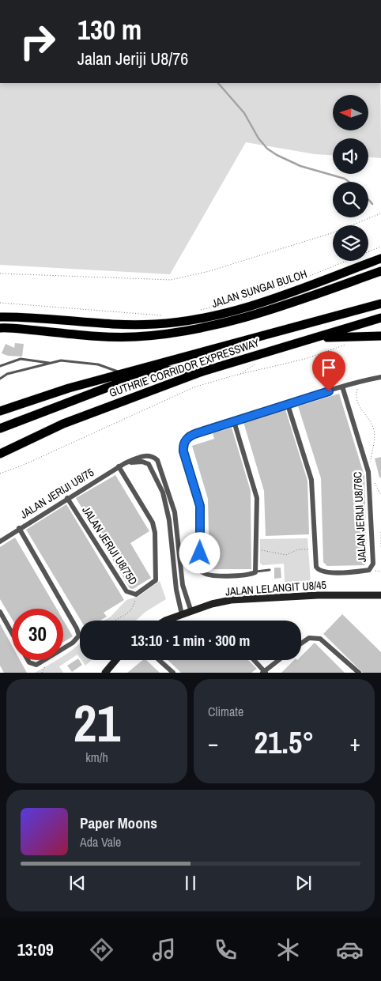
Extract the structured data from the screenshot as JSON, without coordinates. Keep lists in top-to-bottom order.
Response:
{
  "streets": {
    "highway": ["JALAN SUNGAI BULOH", "GUTHRIE CORRIDOR EXPRESSWAY"],
    "street": [
      "JALAN JERIJI U8/75",
      "JALAN JERIJI U8/76C",
      "JALAN JERIJI U8/75D",
      "JALAN LELANGIT U8/45"
    ]
  },
  "crossings": [
    ["JALAN JERIJI U8/75", "JALAN JERIJI U8/75D"],
    ["JALAN JERIJI U8/75", "JALAN LELANGIT U8/45"]
  ],
  "north": "left",
  "page": {
    "turn": ["130 m", "Jalan Jeriji U8/76"],
    "limit": "30",
    "trip": "13:10 · 1 min · 300 m",
    "tile": [
      ["21", "km/h"],
      "Climate"
    ],
    "heat": ["−", "21.5°", "+"],
    "song": ["Paper Moons", "Ada Vale"],
    "tabs": "13:09"
  }
}
